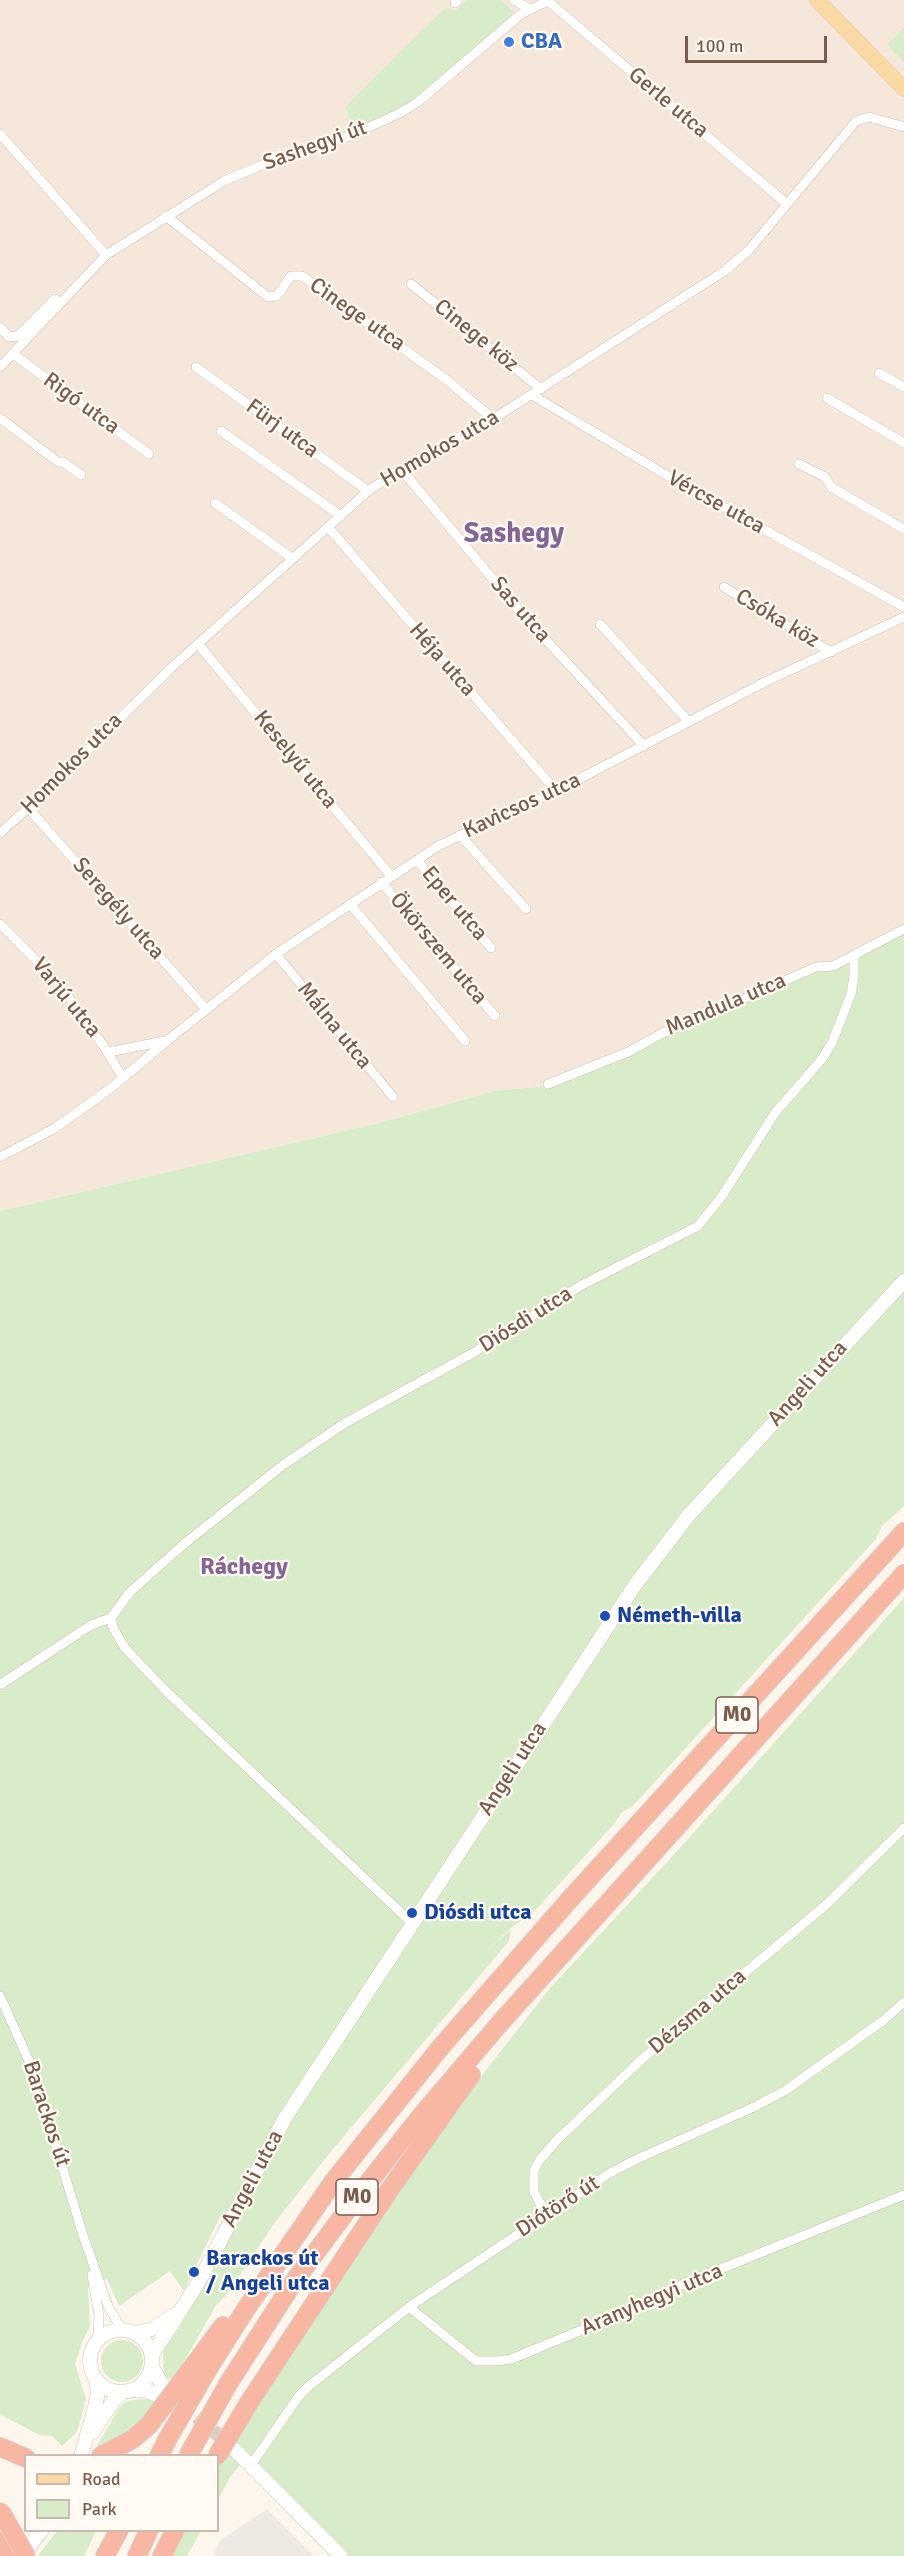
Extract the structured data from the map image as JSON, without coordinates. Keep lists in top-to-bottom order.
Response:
{
  "streets": {
    "highway": ["M0"],
    "street": [
      "Gerle utca",
      "Sashegyi út",
      "Cinege utca",
      "Cinege köz",
      "Rigó utca",
      "Fürj utca",
      "Homokos utca",
      "Vércse utca",
      "Sas utca",
      "Csóka köz",
      "Héja utca",
      "Keselyű utca",
      "Kavicsos utca",
      "Eper utca",
      "Seregély utca",
      "Ökörszem utca",
      "Varjú utca",
      "Mandula utca",
      "Málna utca",
      "Diósdi utca",
      "Angeli utca",
      "Dézsma utca",
      "Barackos út",
      "Diótörő út",
      "Aranyhegyi utca"
    ]
  },
  "crossings": [
    ["Gerle utca", "Sashegyi út"],
    ["Gerle utca", "Homokos utca"],
    ["Sashegyi út", "Cinege utca"],
    ["Sashegyi út", "Rigó utca"],
    ["Cinege utca", "Homokos utca"],
    ["Cinege köz", "Homokos utca"],
    ["Fürj utca", "Homokos utca"],
    ["Homokos utca", "Vércse utca"],
    ["Homokos utca", "Sas utca"],
    ["Homokos utca", "Héja utca"],
    ["Homokos utca", "Keselyű utca"],
    ["Homokos utca", "Seregély utca"],
    ["Sas utca", "Kavicsos utca"],
    ["Csóka köz", "Kavicsos utca"],
    ["Héja utca", "Kavicsos utca"],
    ["Keselyű utca", "Kavicsos utca"],
    ["Kavicsos utca", "Eper utca"],
    ["Kavicsos utca", "Seregély utca"],
    ["Kavicsos utca", "Ökörszem utca"],
    ["Kavicsos utca", "Varjú utca"],
    ["Kavicsos utca", "Málna utca"],
    ["Mandula utca", "Diósdi utca"],
    ["Angeli utca", "Barackos út"],
    ["Dézsma utca", "Diótörő út"],
    ["Diótörő út", "Aranyhegyi utca"]
  ],
  "districts": ["Sashegy", "Ráchegy"],
  "places": [
    "CBA",
    "Németh-villa",
    "Diósdi utca",
    "Barackos út / Angeli utca"
  ],
  "legend": ["Road", "Park"],
  "scale_bar": "100 m"
}
